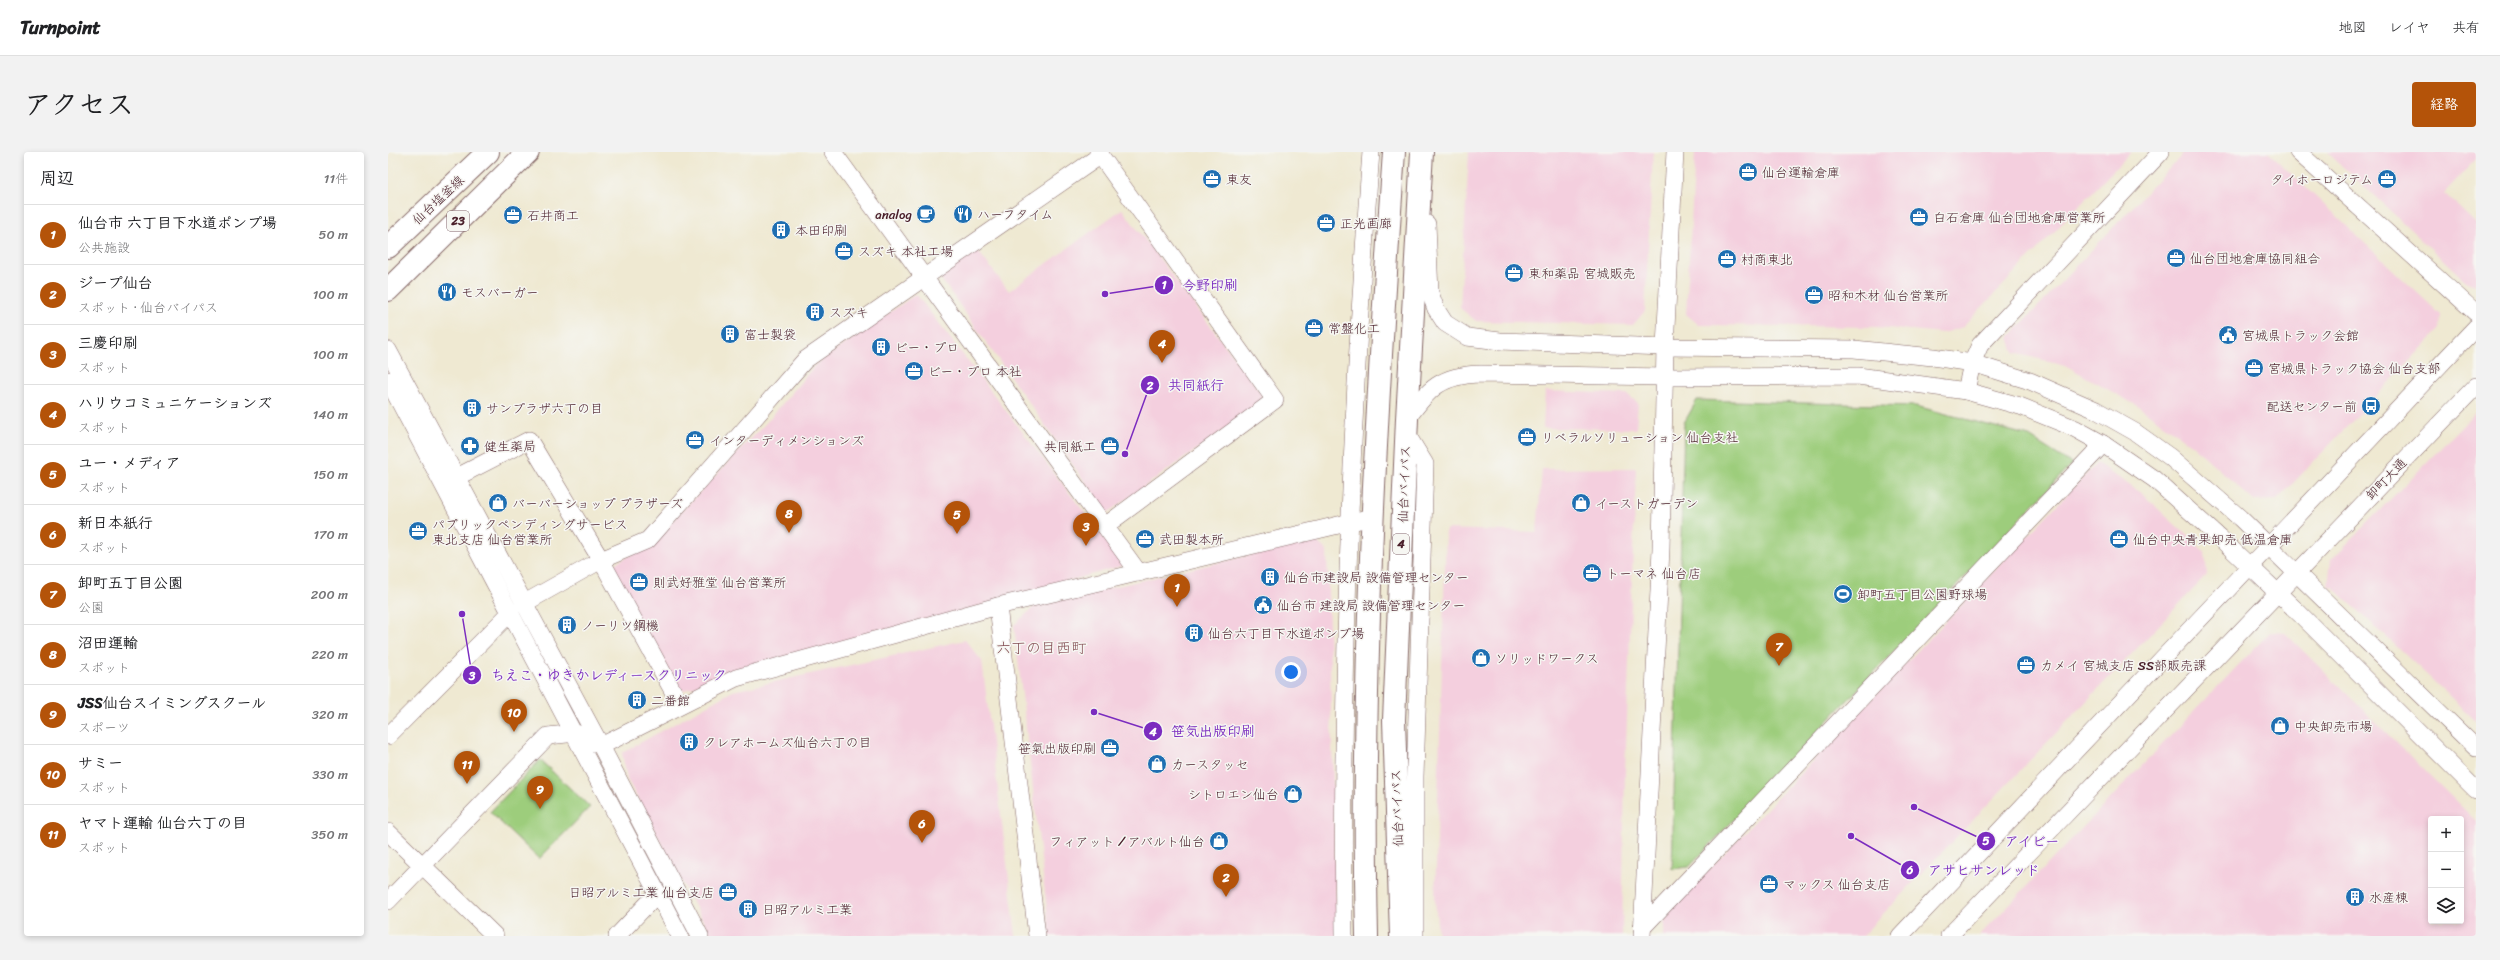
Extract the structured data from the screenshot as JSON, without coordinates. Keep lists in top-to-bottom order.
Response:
{
  "streets": {
    "main road": [
      "仙台塩釜線",
      "23",
      "仙台バイパス",
      "4"
    ],
    "street": ["卸町大通"]
  },
  "districts": ["六丁の目西町"],
  "places": {
    "office": [
      "仙台運輸倉庫",
      "東友",
      "タイホーロジテム",
      "石井商工",
      "白石倉庫 仙台団地倉庫営業所",
      "正光画廊",
      "スズキ 本社工場",
      "仙台団地倉庫協同組合",
      "村商東北",
      "東和薬品 宮城販売",
      "昭和木材 仙台営業所",
      "常盤化工",
      "宮城県トラック協会 仙台支部",
      "ビー・プロ 本社",
      "リベラルソリューション 仙台支社",
      "インターディメンションズ",
      "共同紙工",
      "パブリックペンディングサービス 東北支店 仙台営業所",
      "武田製本所",
      "仙台中央青果卸売 低温倉庫",
      "トーマネ 仙台店",
      "則武好雅堂 仙台営業所",
      "カメイ 宮城支店 SS部販売課",
      "笹氣出版印刷",
      "マックス 仙台支店",
      "日昭アルミ工業 仙台支店"
    ],
    "cafe": ["analog"],
    "restaurant": ["ハーフタイム", "モスバーガー"],
    "building": [
      "本田印刷",
      "スズキ",
      "富士製袋",
      "ビー・プロ",
      "サンプラザ六丁の目",
      "仙台市建設局 設備管理センター",
      "ノーリツ鋼機",
      "仙台六丁目下水道ポンプ場",
      "二番館",
      "クレアホームズ仙台六丁の目",
      "水産棟",
      "日昭アルミ工業"
    ],
    "other": [
      "今野印刷",
      "共同紙行",
      "ちえこ・ゆきかレディースクリニック",
      "笹気出版印刷",
      "アイビー",
      "アサヒサンレッド"
    ],
    "public building": ["宮城県トラック会館", "仙台市 建設局 設備管理センター"],
    "bus stop": ["配送センター前"],
    "pharmacy": ["健生薬局"],
    "shop": [
      "バーバーショップ ブラザーズ",
      "イーストガーデン",
      "ソリッドワークス",
      "中央卸売市場",
      "カースタッセ",
      "シトロエン仙台",
      "フィアット / アバルト仙台"
    ],
    "sports": ["卸町五丁目公園野球場"]
  },
  "page": {
    "header": "Turnpoint",
    "nav": ["地図", "レイヤ", "共有"],
    "title": "アクセス",
    "buttons": "経路",
    "heading": ["周辺", "11件"],
    "list": [
      {
        "mark": "1",
        "name": "仙台市 六丁目下水道ポンプ場",
        "note": "公共施設",
        "value": "50 m"
      },
      {
        "mark": "2",
        "name": "ジープ仙台",
        "note": "スポット · 仙台バイパス",
        "value": "100 m"
      },
      {
        "mark": "3",
        "name": "三慶印刷",
        "note": "スポット",
        "value": "100 m"
      },
      {
        "mark": "4",
        "name": "ハリウコミュニケーションズ",
        "note": "スポット",
        "value": "140 m"
      },
      {
        "mark": "5",
        "name": "ユー・メディア",
        "note": "スポット",
        "value": "150 m"
      },
      {
        "mark": "6",
        "name": "新日本紙行",
        "note": "スポット",
        "value": "170 m"
      },
      {
        "mark": "7",
        "name": "卸町五丁目公園",
        "note": "公園",
        "value": "200 m"
      },
      {
        "mark": "8",
        "name": "沼田運輸",
        "note": "スポット",
        "value": "220 m"
      },
      {
        "mark": "9",
        "name": "JSS仙台スイミングスクール",
        "note": "スポーツ",
        "value": "320 m"
      },
      {
        "mark": "10",
        "name": "サミー",
        "note": "スポット",
        "value": "330 m"
      },
      {
        "mark": "11",
        "name": "ヤマト運輸 仙台六丁の目",
        "note": "スポット",
        "value": "350 m"
      }
    ],
    "pins": [
      "4",
      "8",
      "5",
      "3",
      "1",
      "7",
      "10",
      "11",
      "9",
      "6",
      "2"
    ],
    "map_buttons": ["+", "−"]
  }
}
